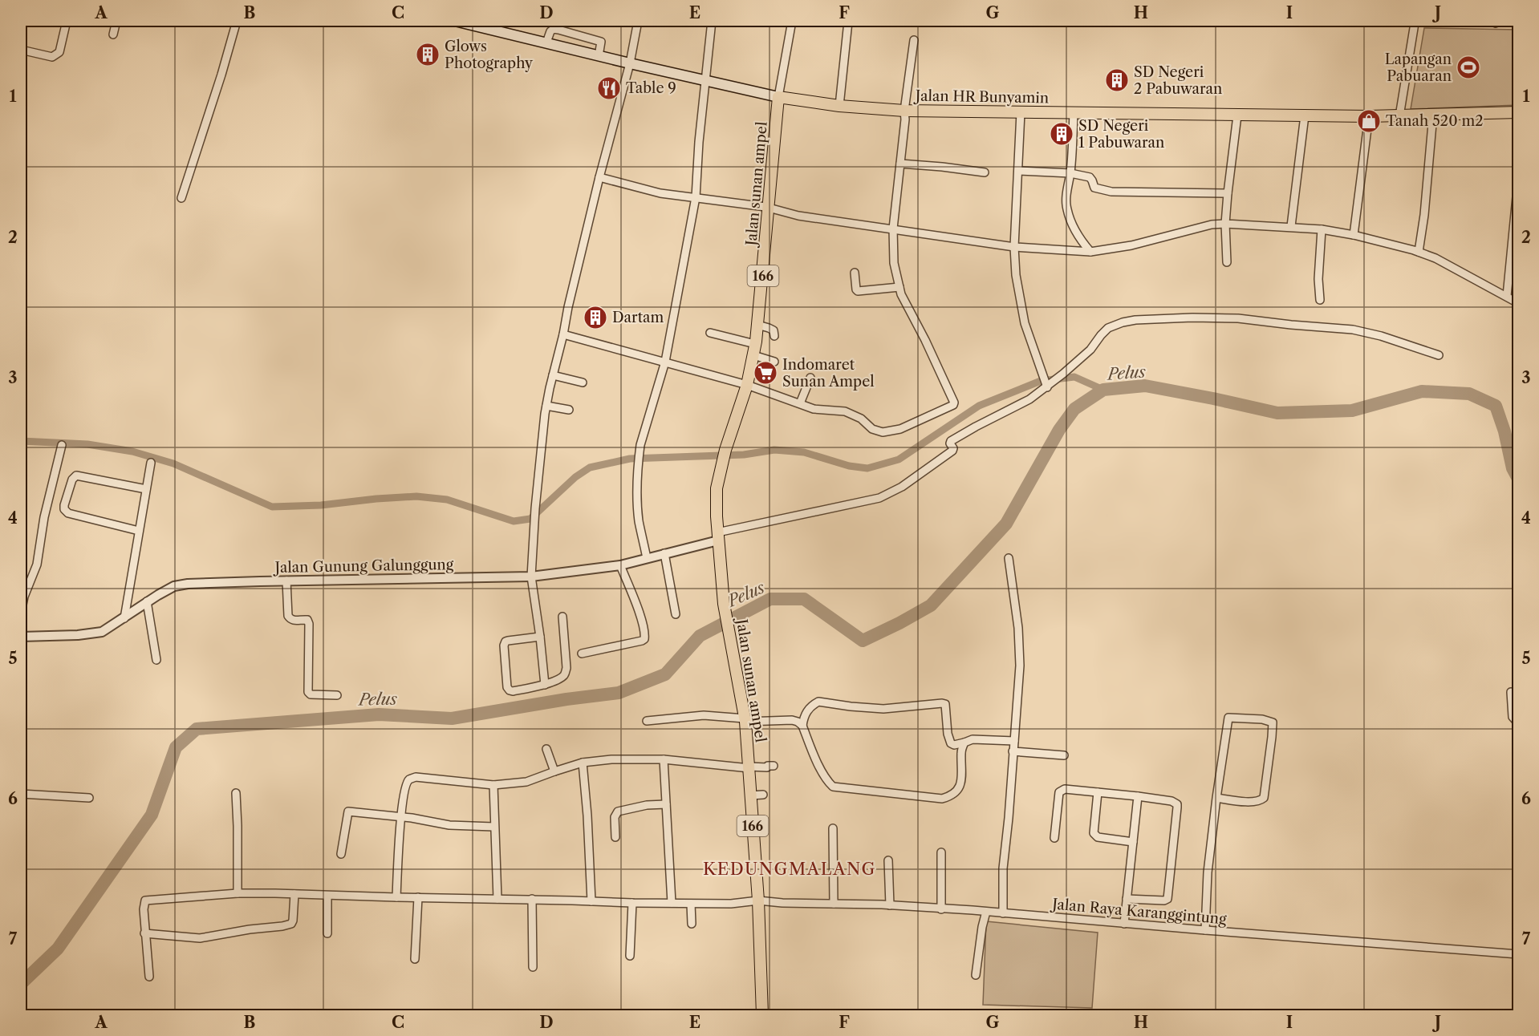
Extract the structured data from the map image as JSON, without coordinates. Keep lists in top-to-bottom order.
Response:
{
  "streets": {
    "main road": ["Jalan HR Bunyamin", "Jalan sunan ampel", "166"],
    "street": ["Jalan Gunung Galunggung", "Jalan Raya Karanggintung"]
  },
  "crossings": [
    ["Jalan HR Bunyamin", "Jalan sunan ampel"],
    ["Jalan sunan ampel", "Jalan Gunung Galunggung"],
    ["Jalan sunan ampel", "Jalan Raya Karanggintung"]
  ],
  "districts": ["KEDUNGMALANG"],
  "water": ["Pelus"],
  "places": {
    "building": [
      "Glows Photography",
      "SD Negeri 2 Pabuwaran",
      "SD Negeri 1 Pabuwaran",
      "Dartam"
    ],
    "sports": ["Lapangan Pabuaran"],
    "restaurant": ["Table 9"],
    "shop": ["Tanah 520 m2"],
    "supermarket": ["Indomaret Sunan Ampel"]
  },
  "grid": {
    "columns": [
      "A",
      "B",
      "C",
      "D",
      "E",
      "F",
      "G",
      "H",
      "I",
      "J"
    ],
    "rows": [
      "1",
      "2",
      "3",
      "4",
      "5",
      "6",
      "7"
    ]
  }
}
